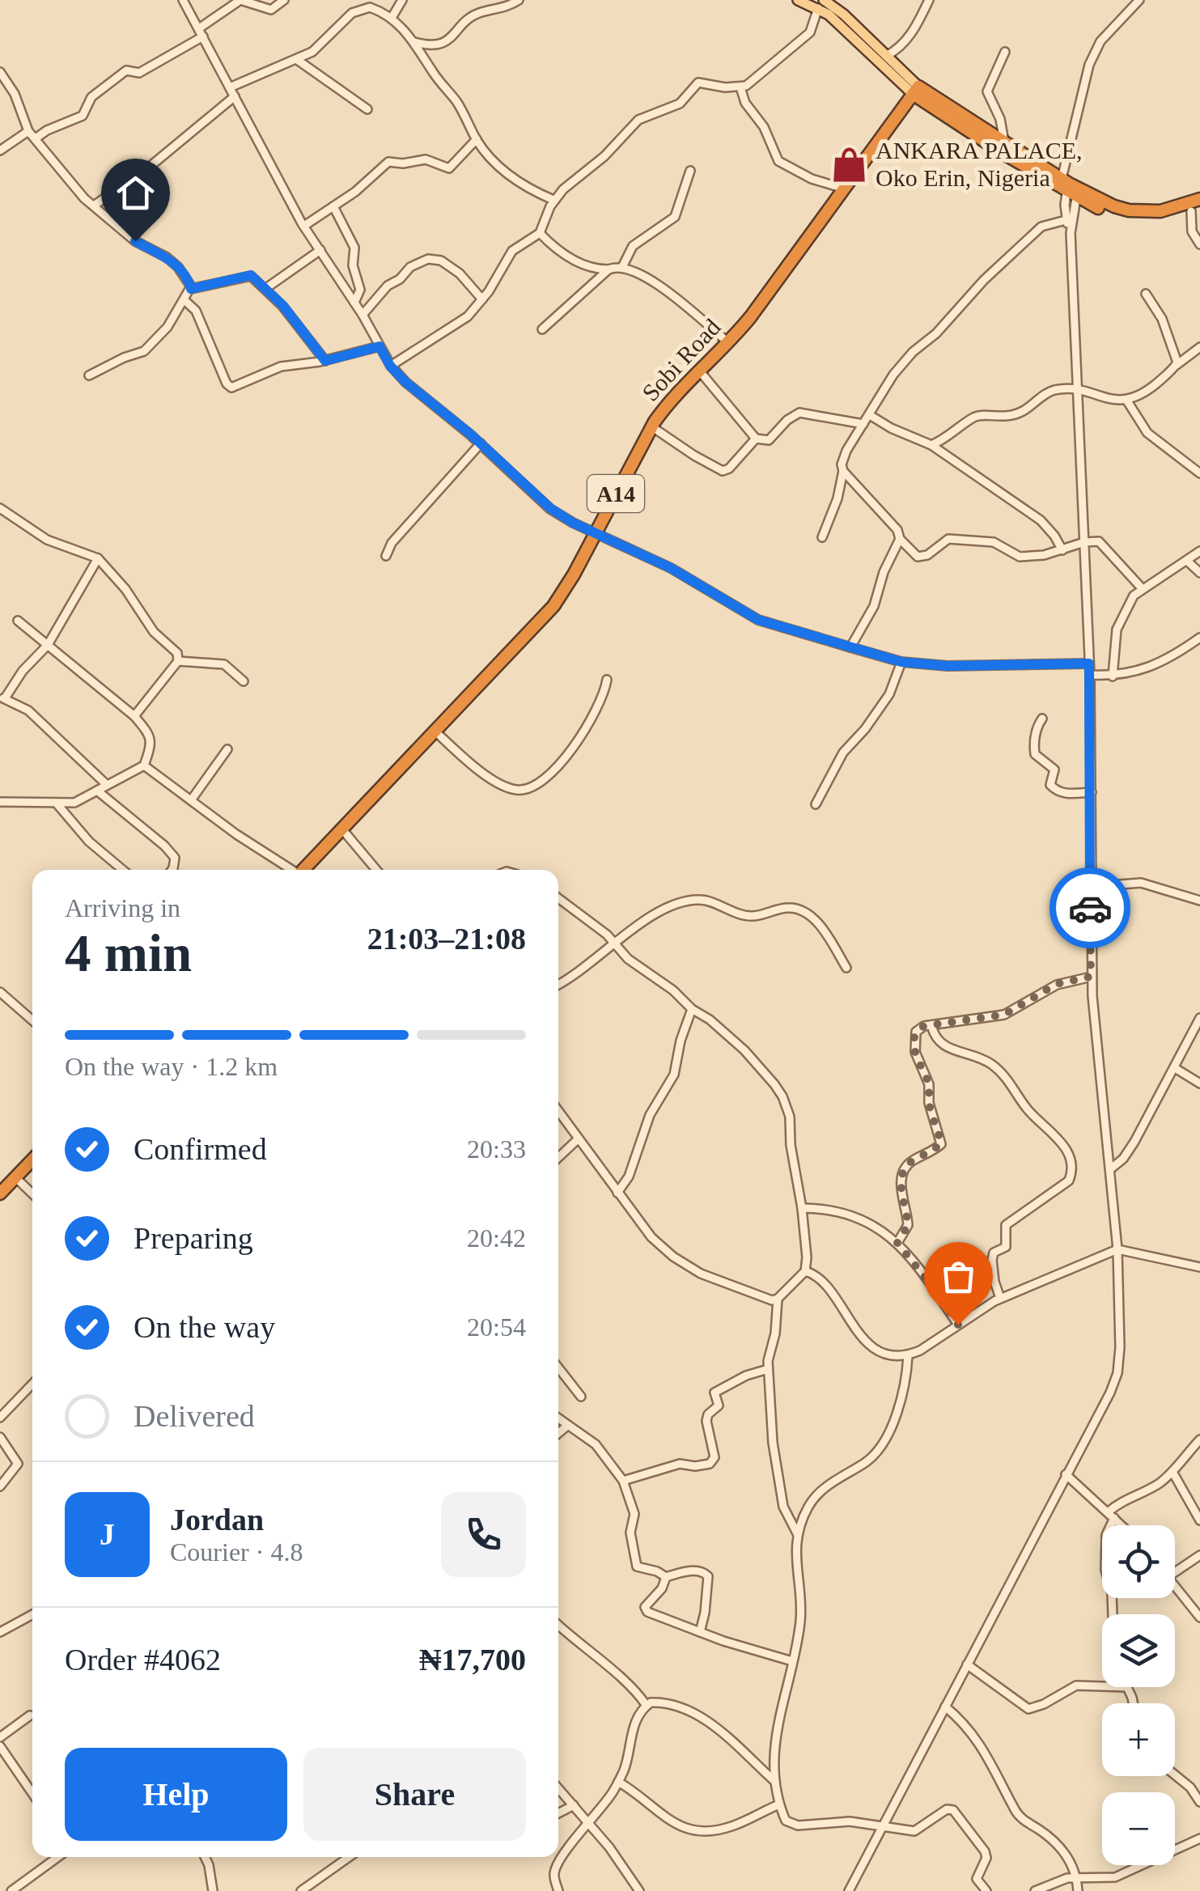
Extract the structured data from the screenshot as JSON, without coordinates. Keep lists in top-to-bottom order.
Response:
{
  "streets": {
    "highway": ["Sobi Road", "A14"]
  },
  "places": {
    "shop": ["ANKARA PALACE, Oko Erin, Nigeria"]
  },
  "page": {
    "heading": ["4 min", "Arriving in", "21:03–21:08"],
    "panel": [
      "Jordan",
      "Courier · 4.8",
      "Order #4062",
      "₦17,700"
    ],
    "bar": "On the way · 1.2 km",
    "list": [
      ["Confirmed", "20:33"],
      ["Preparing", "20:42"],
      ["On the way", "20:54"],
      "Delivered"
    ],
    "round": "J",
    "map_buttons": ["+", "−"],
    "buttons": ["Help", "Share"]
  }
}
